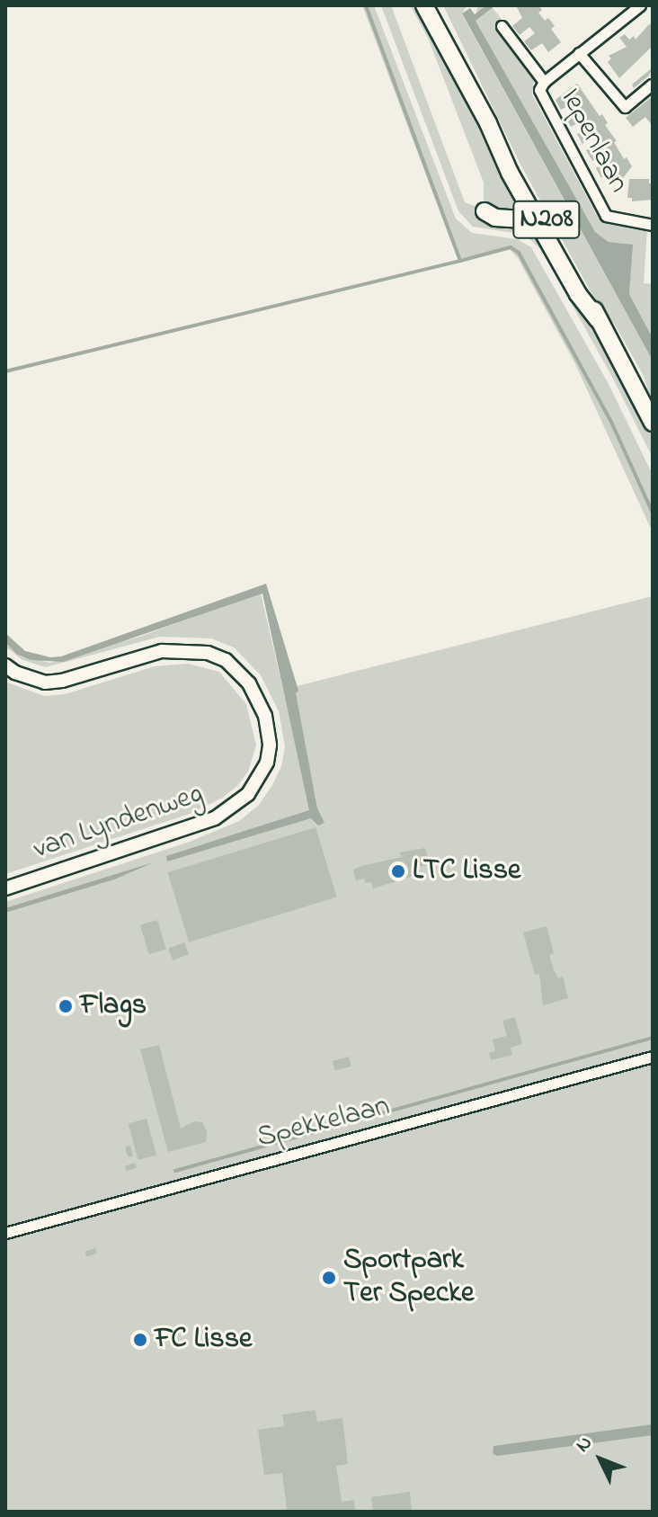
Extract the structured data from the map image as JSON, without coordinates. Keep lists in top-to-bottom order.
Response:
{
  "streets": {
    "main road": ["N208"],
    "street": ["Iepenlaan", "van Lyndenweg", "Spekkelaan"]
  },
  "places": [
    "LTC Lisse",
    "Flags",
    "Sportpark Ter Specke",
    "FC Lisse"
  ],
  "north": "top left"
}
